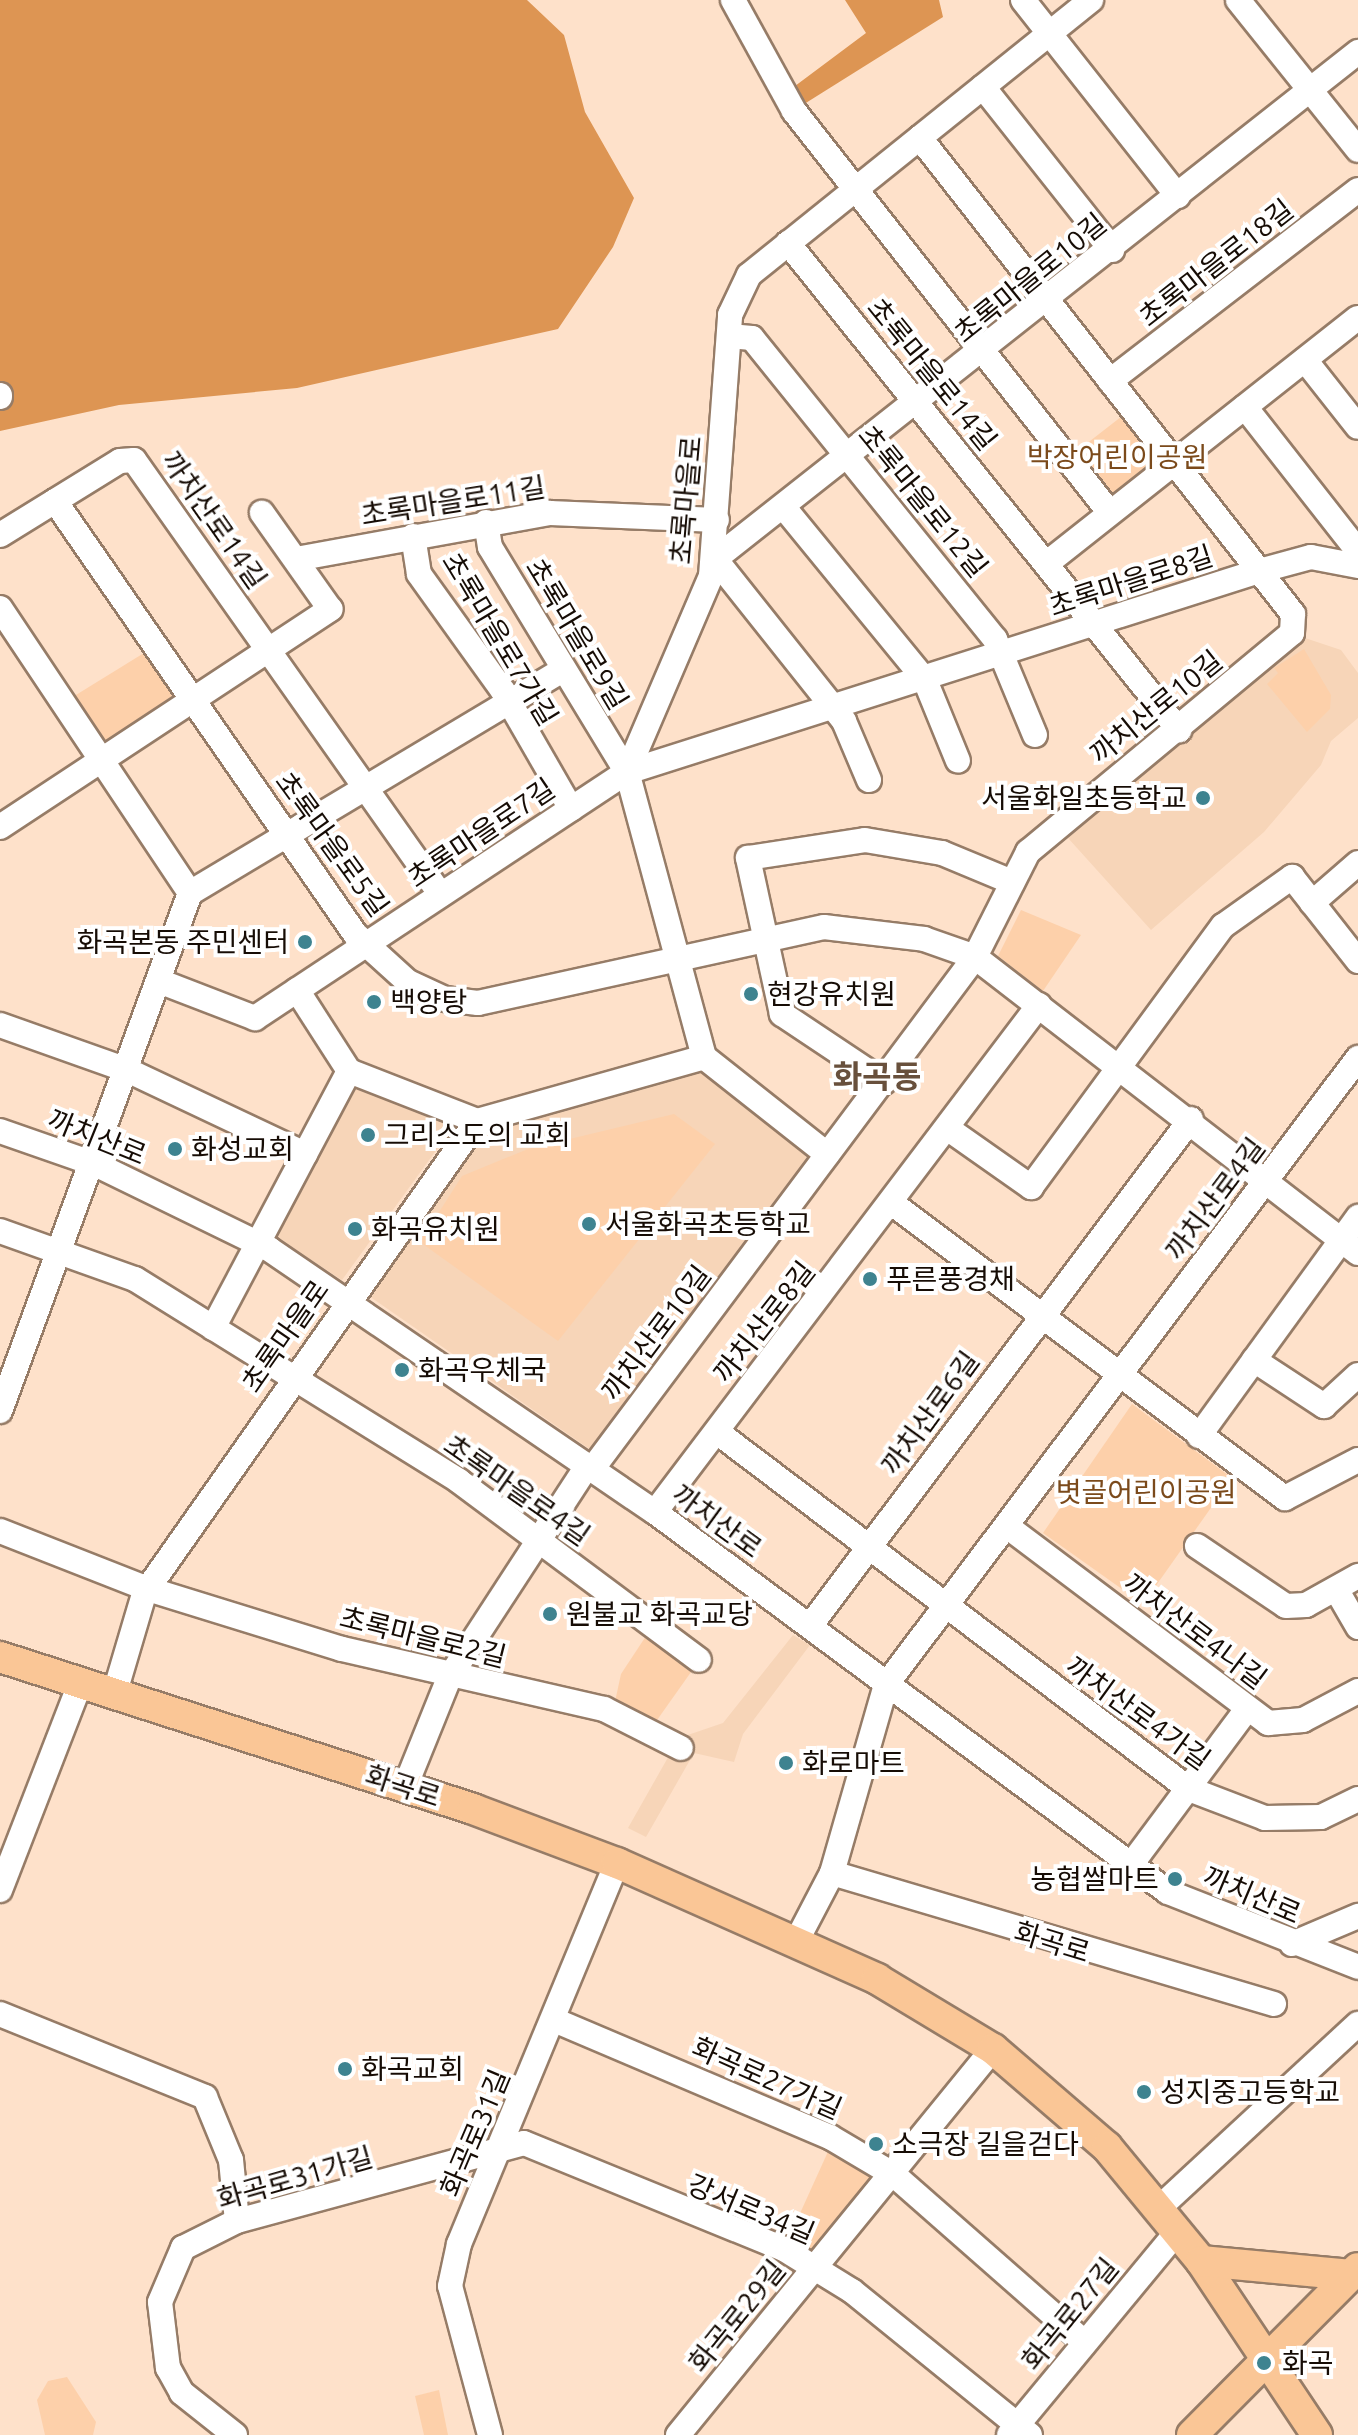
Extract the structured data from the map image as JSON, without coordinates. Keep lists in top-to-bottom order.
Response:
{
  "streets": {
    "main road": ["화곡로"],
    "street": [
      "초록마을로18길",
      "초록마을로10길",
      "초록마을로14길",
      "초록마을로",
      "초록마을로11길",
      "초록마을로12길",
      "까치산로14길",
      "초록마을로8길",
      "초록마을로9길",
      "초록마을로7가길",
      "까치산로10길",
      "초록마을로7길",
      "초록마을로5길",
      "까치산로",
      "까치산로4길",
      "까치산로8길",
      "까치산로6길",
      "초록마을로4길",
      "까치산로4나길",
      "초록마을로2길",
      "까치산로4가길",
      "화곡로27가길",
      "화곡로31길",
      "화곡로31가길",
      "강서로34길",
      "화곡로27길",
      "화곡로29길"
    ]
  },
  "crossings": [
    ["초록마을로10길", "초록마을로14길"],
    ["초록마을로10길", "초록마을로"],
    ["초록마을로10길", "초록마을로12길"],
    ["초록마을로14길", "초록마을로"],
    ["초록마을로14길", "초록마을로8길"],
    ["초록마을로14길", "까치산로10길"],
    ["초록마을로", "초록마을로11길"],
    ["초록마을로", "초록마을로12길"],
    ["초록마을로", "초록마을로8길"],
    ["초록마을로", "초록마을로9길"],
    ["초록마을로", "초록마을로7길"],
    ["초록마을로", "까치산로"],
    ["초록마을로", "초록마을로4길"],
    ["초록마을로", "초록마을로2길"],
    ["초록마을로", "화곡로"],
    ["초록마을로11길", "까치산로14길"],
    ["초록마을로11길", "초록마을로9길"],
    ["초록마을로11길", "초록마을로7가길"],
    ["초록마을로12길", "초록마을로8길"],
    ["까치산로14길", "초록마을로5길"],
    ["초록마을로8길", "초록마을로9길"],
    ["초록마을로8길", "까치산로10길"],
    ["초록마을로8길", "초록마을로7길"],
    ["초록마을로9길", "초록마을로7길"],
    ["초록마을로7가길", "초록마을로7길"],
    ["까치산로10길", "초록마을로5길"],
    ["까치산로10길", "까치산로"],
    ["까치산로10길", "초록마을로4길"],
    ["까치산로10길", "초록마을로2길"],
    ["까치산로10길", "화곡로"],
    ["초록마을로7길", "초록마을로5길"],
    ["까치산로", "까치산로4길"],
    ["까치산로", "까치산로8길"],
    ["까치산로", "까치산로6길"],
    ["까치산로4길", "까치산로4나길"],
    ["까치산로4길", "까치산로4가길"],
    ["화곡로", "화곡로31길"],
    ["화곡로", "화곡로27길"],
    ["화곡로", "화곡로29길"],
    ["화곡로27가길", "화곡로31길"],
    ["화곡로27가길", "화곡로27길"],
    ["화곡로27가길", "화곡로29길"],
    ["화곡로31길", "화곡로31가길"],
    ["화곡로31길", "강서로34길"],
    ["화곡로31가길", "강서로34길"],
    ["강서로34길", "화곡로27길"],
    ["강서로34길", "화곡로29길"]
  ],
  "districts": ["화곡동"],
  "parks": ["박장어린이공원", "볏골어린이공원"],
  "places": [
    "서울화일초등학교",
    "화곡본동 주민센터",
    "현강유치원",
    "백양탕",
    "그리스도의 교회",
    "화성교회",
    "서울화곡초등학교",
    "화곡유치원",
    "푸른풍경채",
    "화곡우체국",
    "원불교 화곡교당",
    "화로마트",
    "농협쌀마트",
    "화곡교회",
    "성지중고등학교",
    "소극장 길을걷다",
    "화곡"
  ]
}
